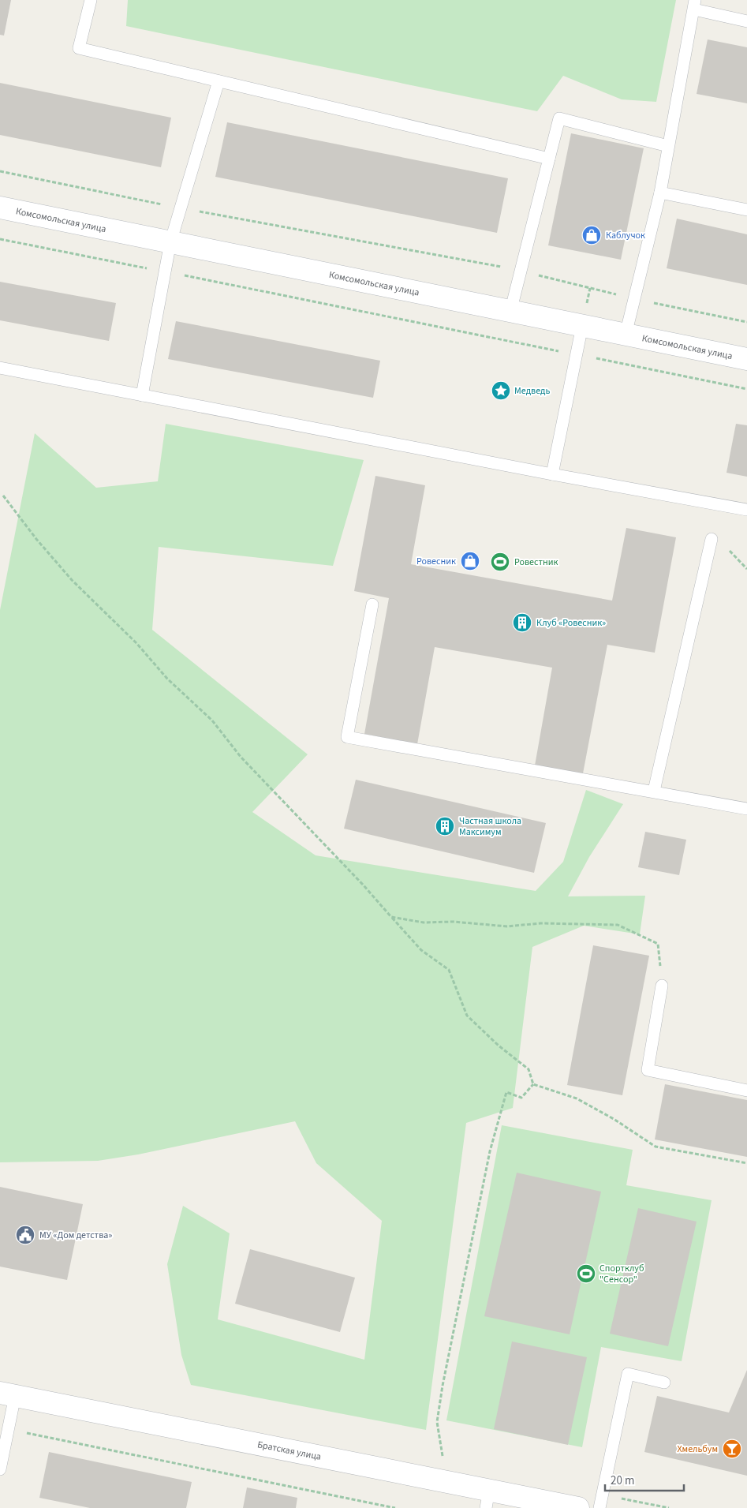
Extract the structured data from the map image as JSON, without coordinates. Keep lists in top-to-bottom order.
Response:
{
  "streets": {
    "street": ["Комсомольская улица", "Братская улица"]
  },
  "places": {
    "shop": ["Каблучок", "Ровесник"],
    "place": ["Медведь"],
    "sports": ["Ровестник", "Спортклуб \"Сенсор\""],
    "building": ["Клуб «Ровесник»", "Частная школа Максимум"],
    "public building": ["МУ «Дом детства»"],
    "bar": ["Хмельбум"]
  },
  "scale_bar": "20 m"
}
